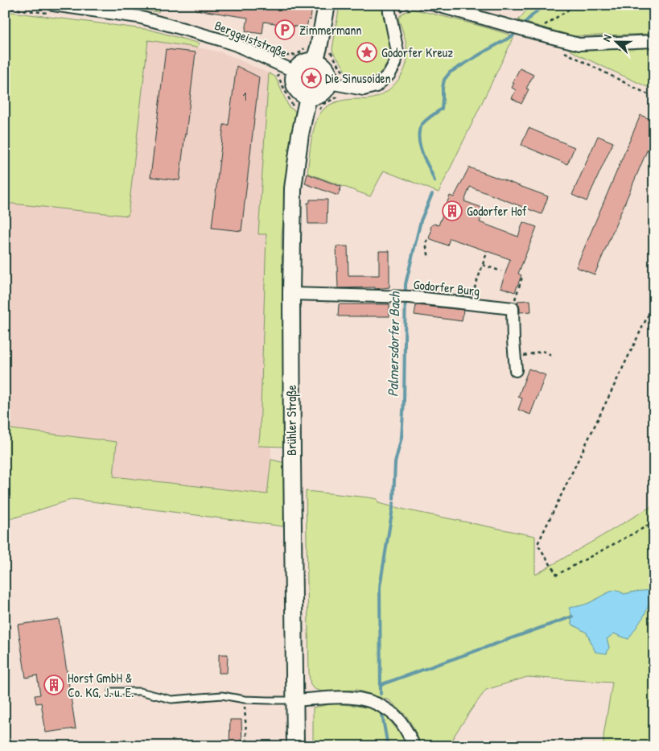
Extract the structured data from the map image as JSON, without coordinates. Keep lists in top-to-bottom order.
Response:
{
  "streets": {
    "main road": ["Brühler Straße"],
    "street": ["Berggeiststraße", "Godorfer Burg"]
  },
  "crossings": [
    ["Berggeiststraße", "Brühler Straße"],
    ["Godorfer Burg", "Brühler Straße"]
  ],
  "water": ["Palmersdorfer Bach"],
  "places": {
    "parking": ["Zimmermann"],
    "place": ["Godorfer Kreuz", "Die Sinusoiden"],
    "building": ["Godorfer Hof", "Horst GmbH & Co. KG, J. u. E."]
  },
  "house_numbers": ["1"],
  "north": "left"
}
